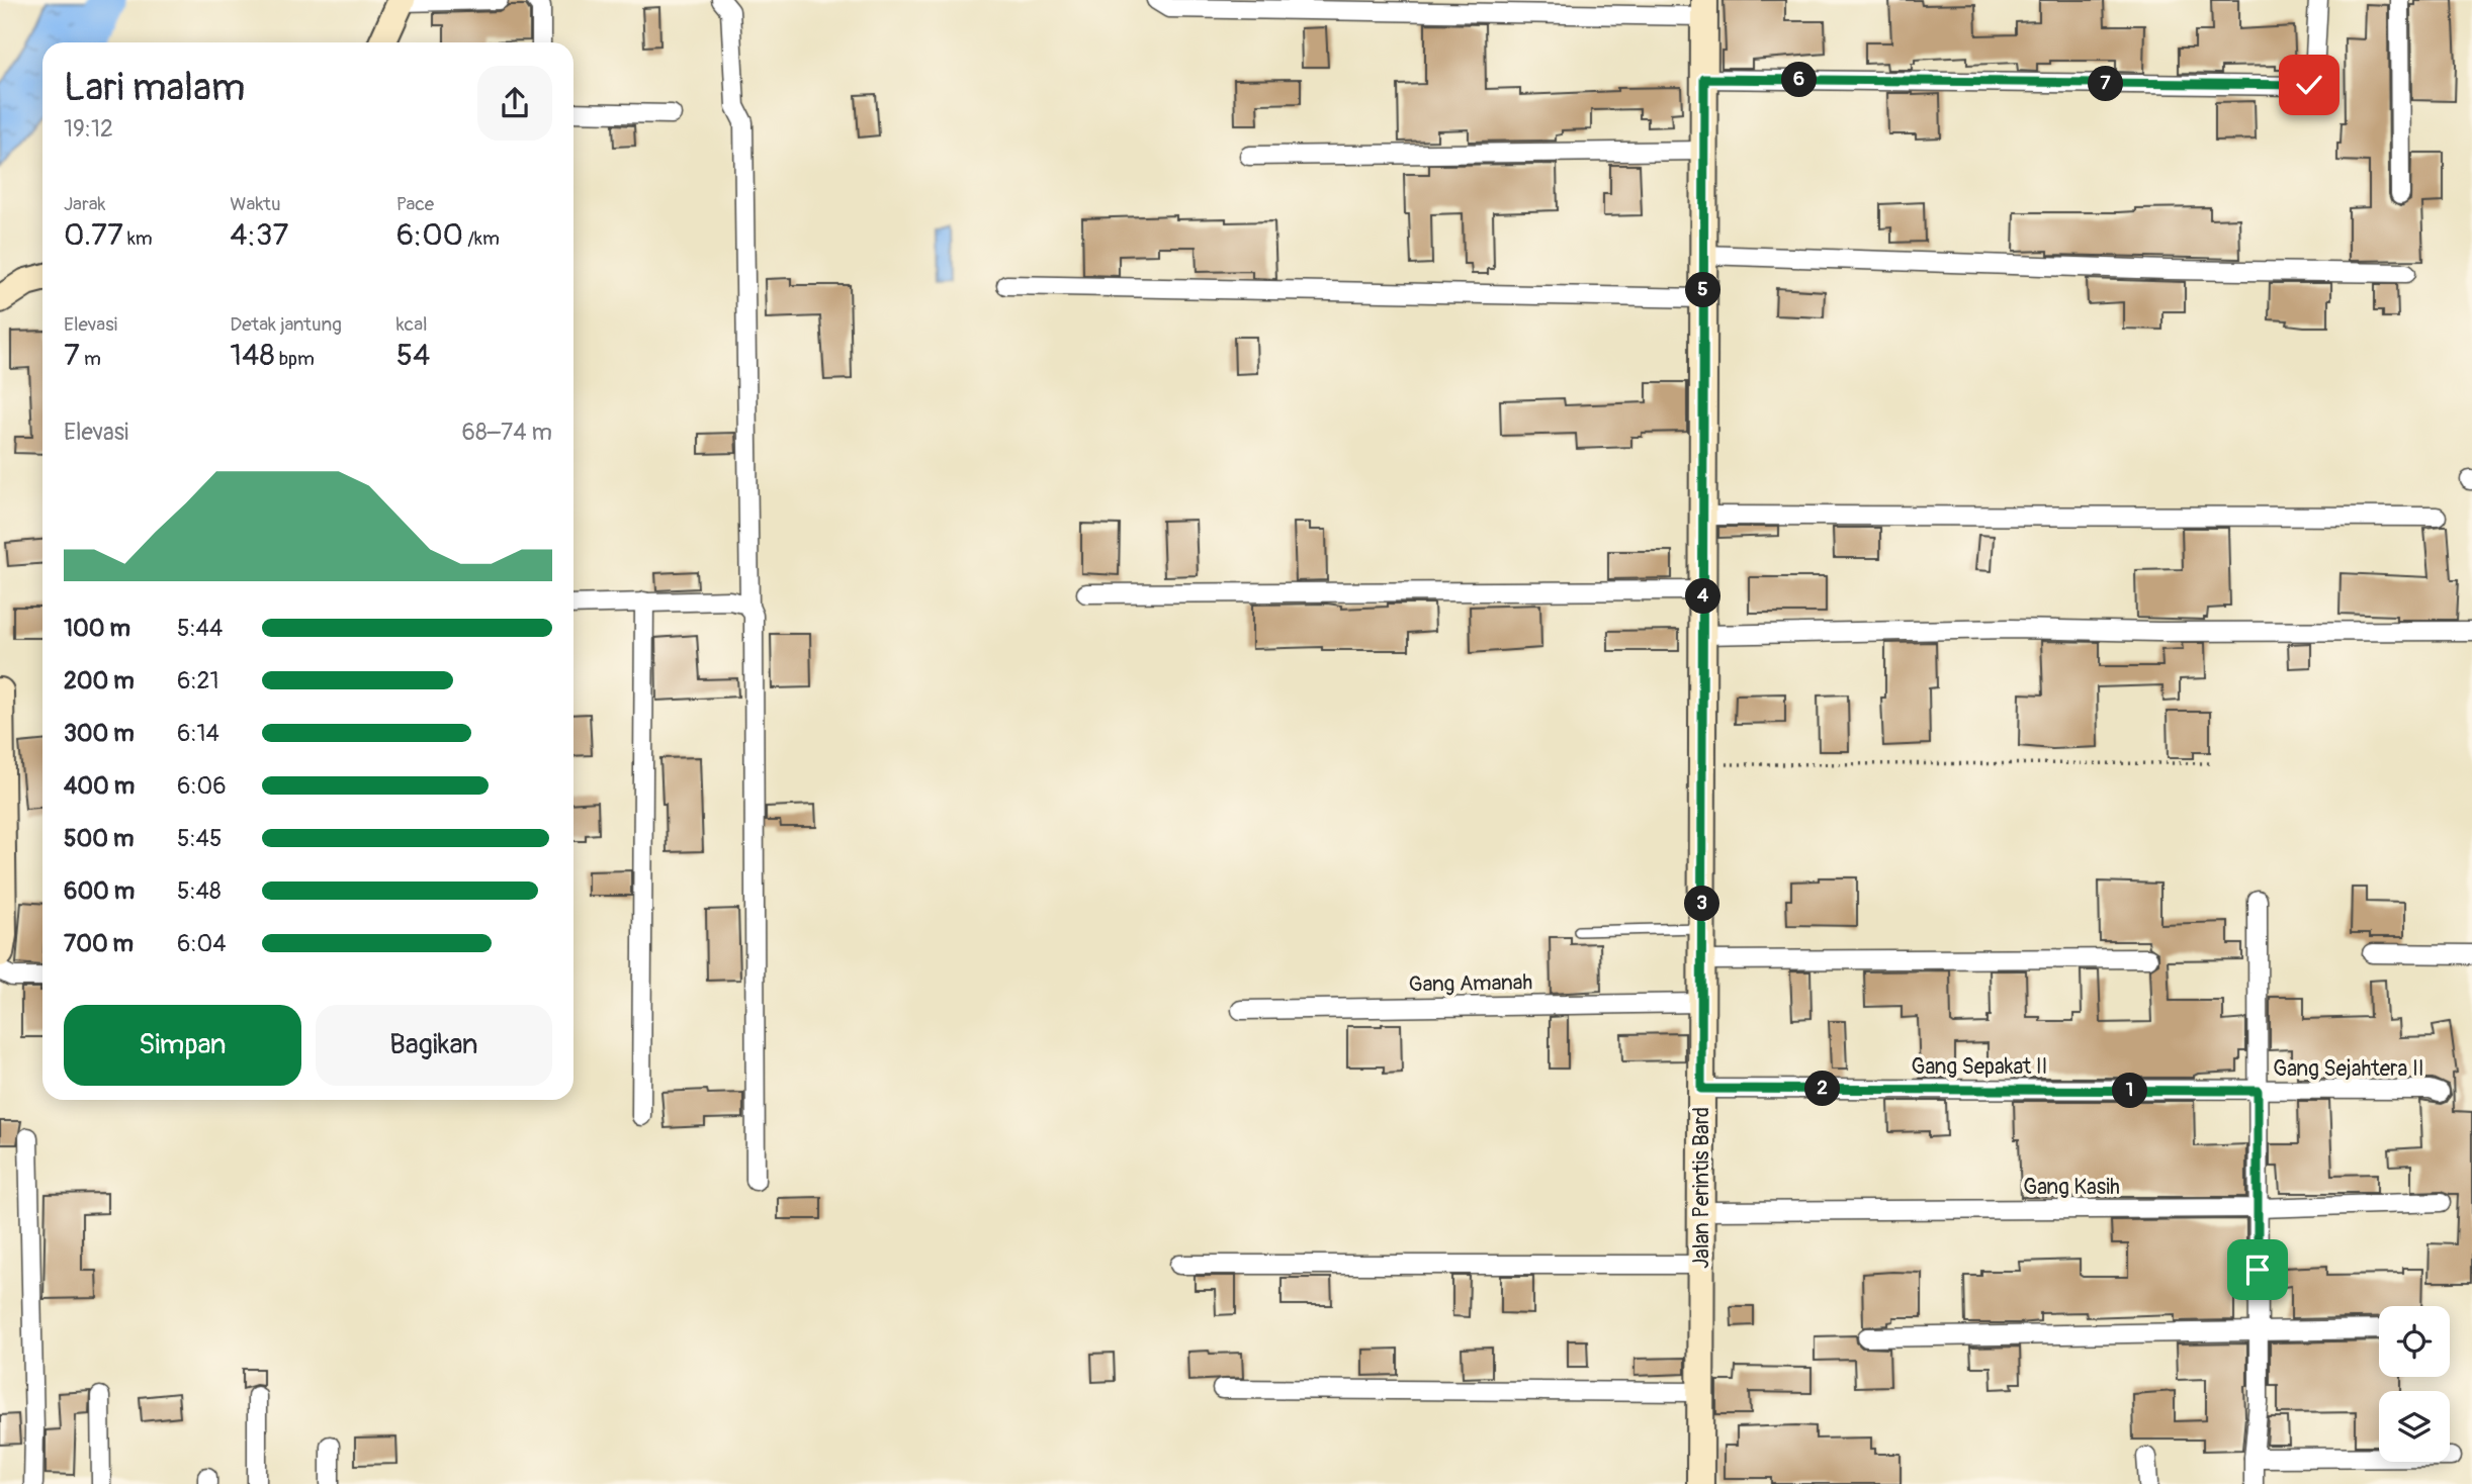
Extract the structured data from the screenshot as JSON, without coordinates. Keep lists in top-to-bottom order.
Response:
{
  "streets": {
    "street": [
      "Gang Amanah",
      "Gang Sepakat II",
      "Gang Sejahtera II",
      "Gang Kasih",
      "Jalan Perintis Bard"
    ]
  },
  "crossings": [
    ["Gang Amanah", "Jalan Perintis Bard"],
    ["Gang Sepakat II", "Gang Sejahtera II"],
    ["Gang Sepakat II", "Jalan Perintis Bard"],
    ["Gang Kasih", "Jalan Perintis Bard"]
  ],
  "page": {
    "heading": ["Lari malam", "19:12"],
    "pins": [
      "6",
      "7",
      "5",
      "4",
      "3",
      "2",
      "1"
    ],
    "stats": [
      ["Jarak", "0.77 km"],
      ["Waktu", "4:37"],
      ["Pace", "6:00 /km"],
      ["Elevasi", "7 m"],
      ["Detak jantung", "148 bpm"],
      ["kcal", "54"]
    ],
    "chart": ["Elevasi", "68–74 m"],
    "list": [
      {
        "name": "100 m",
        "note": "5:44"
      },
      {
        "name": "200 m",
        "note": "6:21"
      },
      {
        "name": "300 m",
        "note": "6:14"
      },
      {
        "name": "400 m",
        "note": "6:06"
      },
      {
        "name": "500 m",
        "note": "5:45"
      },
      {
        "name": "600 m",
        "note": "5:48"
      },
      {
        "name": "700 m",
        "note": "6:04"
      }
    ],
    "buttons": ["Simpan", "Bagikan"]
  }
}
